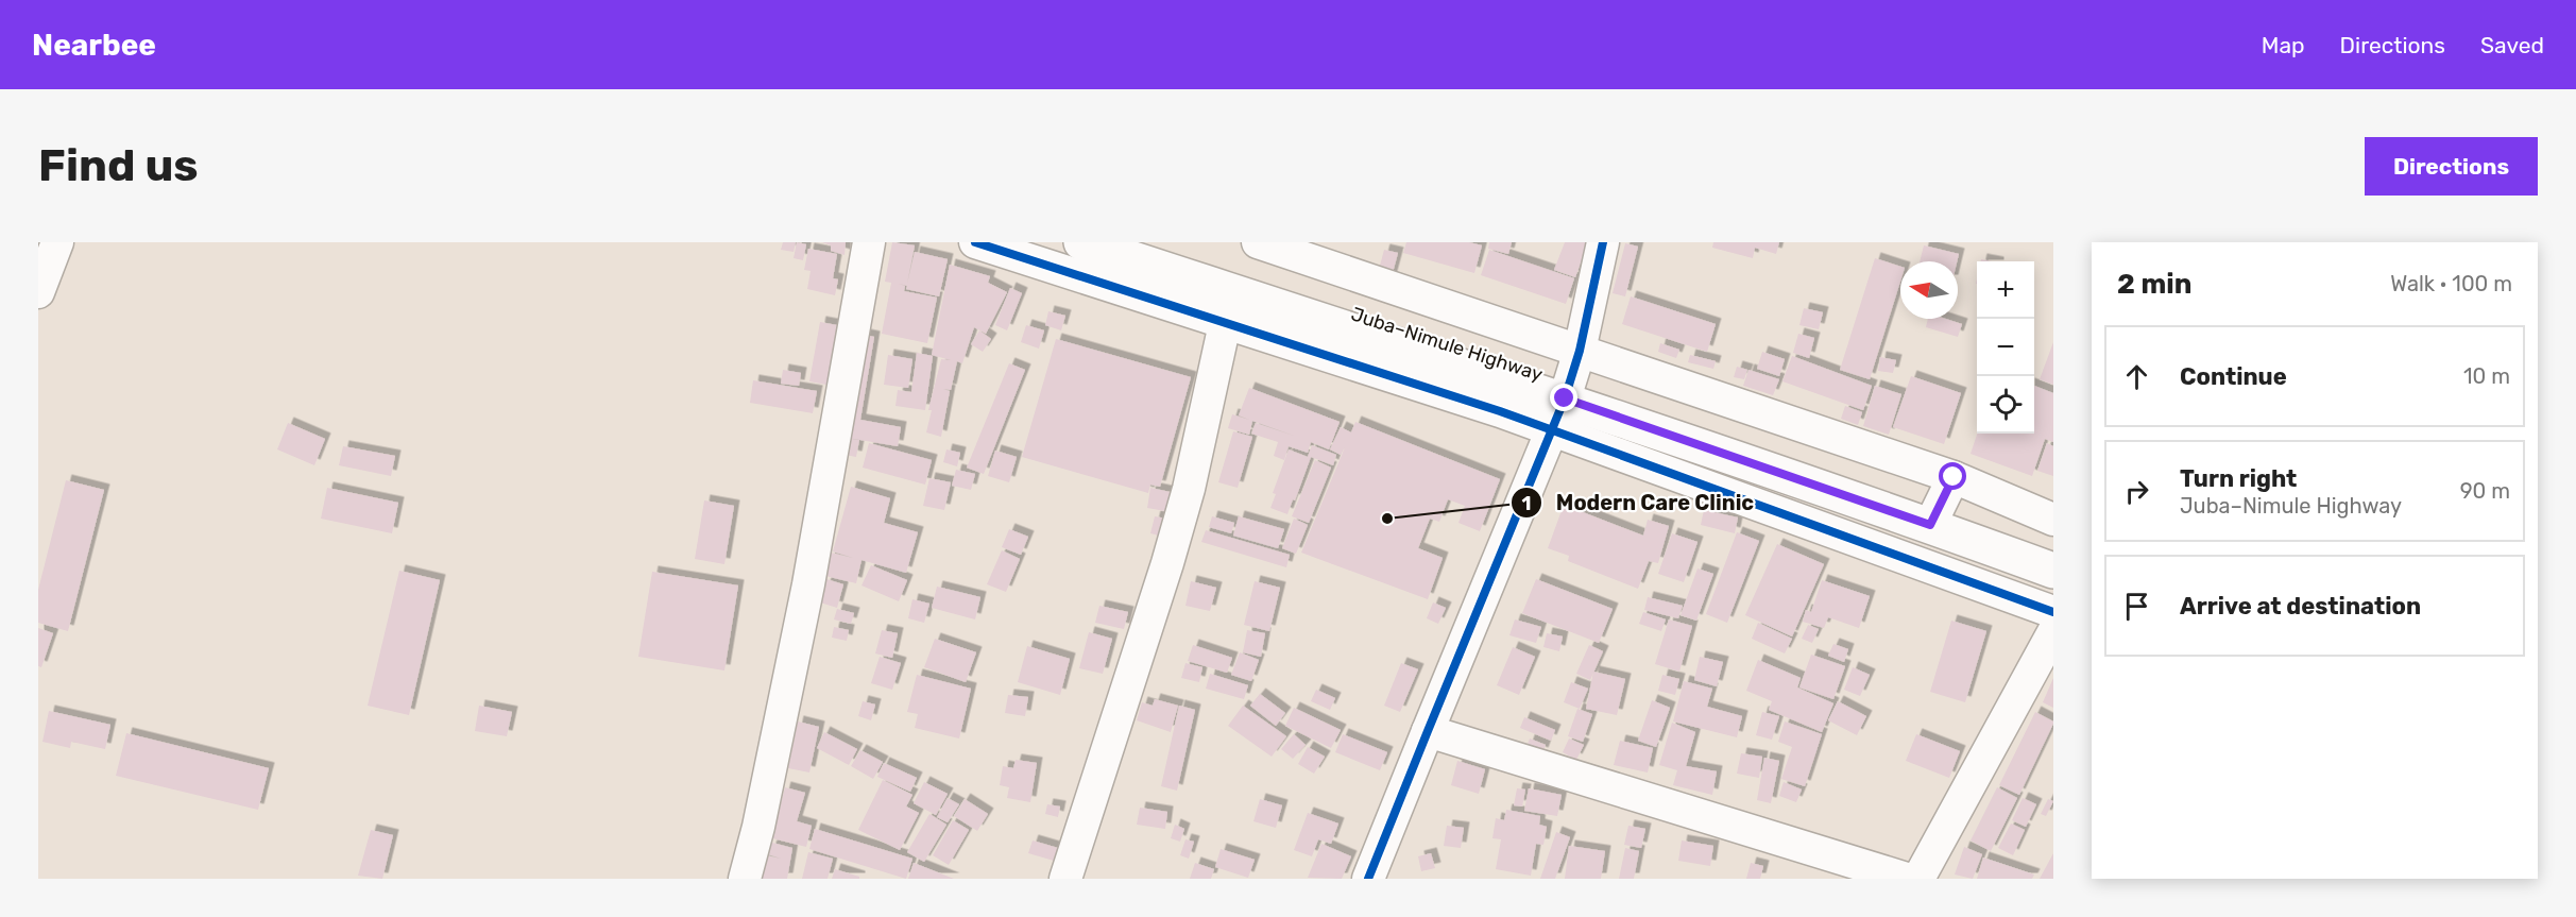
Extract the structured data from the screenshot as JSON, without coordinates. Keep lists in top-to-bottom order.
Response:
{
  "streets": {
    "main road": ["Juba–Nimule Highway"]
  },
  "places": ["Modern Care Clinic"],
  "north": "left",
  "page": {
    "header": "Nearbee",
    "nav": ["Map", "Directions", "Saved"],
    "buttons": "Directions",
    "title": "Find us",
    "heading": ["2 min", "Walk · 100 m"],
    "map_buttons": ["+", "−"],
    "list": [
      ["Continue", "10 m"],
      ["Turn right", "Juba–Nimule Highway", "90 m"],
      "Arrive at destination"
    ]
  }
}
